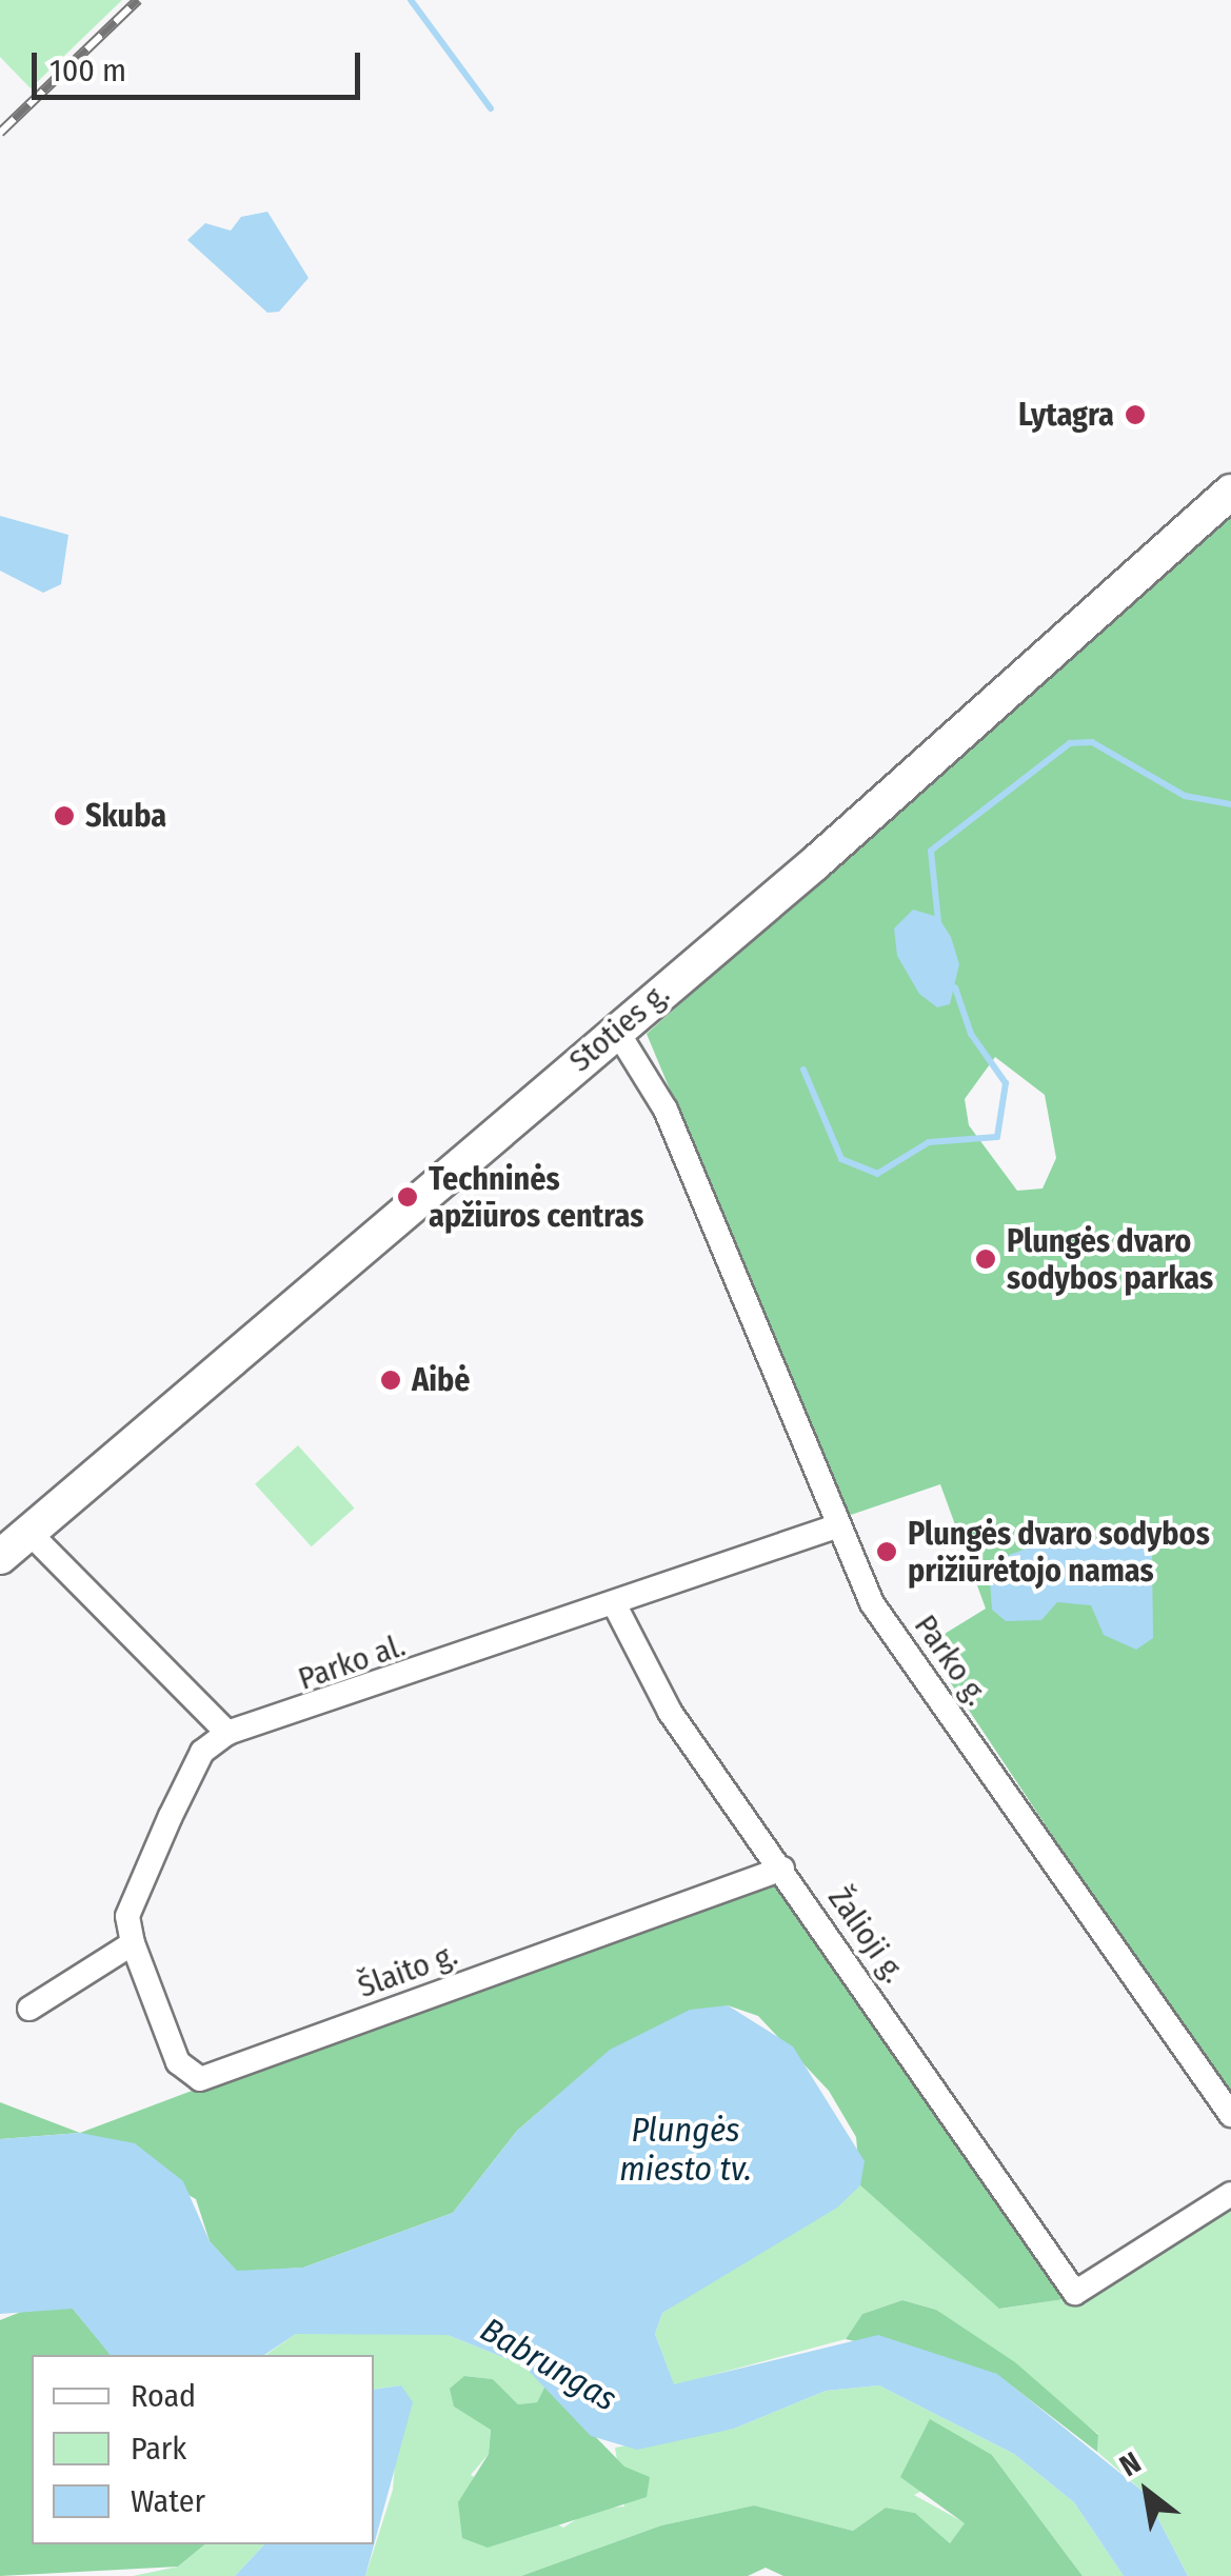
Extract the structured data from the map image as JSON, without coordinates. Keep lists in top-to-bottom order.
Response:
{
  "streets": {
    "main road": ["Stoties g."],
    "street": [
      "Parko g.",
      "Parko al.",
      "Žalioji g.",
      "Šlaito g."
    ]
  },
  "crossings": [
    ["Stoties g.", "Parko g."],
    ["Parko g.", "Parko al."],
    ["Parko al.", "Žalioji g."],
    ["Parko al.", "Šlaito g."],
    ["Žalioji g.", "Šlaito g."]
  ],
  "water": ["Plungės miesto tv.", "Babrungas"],
  "places": [
    "Lytagra",
    "Skuba",
    "Techninės apžiūros centras",
    "Plungės dvaro sodybos parkas",
    "Aibė",
    "Plungės dvaro sodybos prižiūrėtojo namas"
  ],
  "legend": ["Road", "Park", "Water"],
  "scale_bar": "100 m",
  "north": "top left"
}
